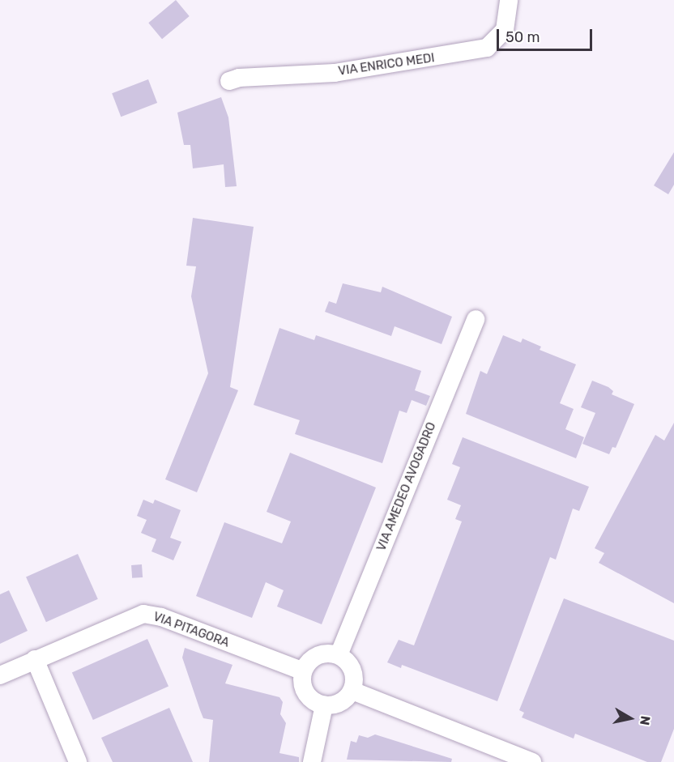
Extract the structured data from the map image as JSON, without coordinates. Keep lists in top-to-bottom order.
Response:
{
  "streets": {
    "street": ["VIA ENRICO MEDI", "VIA AMEDEO AVOGADRO", "VIA PITAGORA"]
  },
  "crossings": [
    ["VIA AMEDEO AVOGADRO", "VIA PITAGORA"]
  ],
  "scale_bar": "50 m",
  "north": "right"
}
